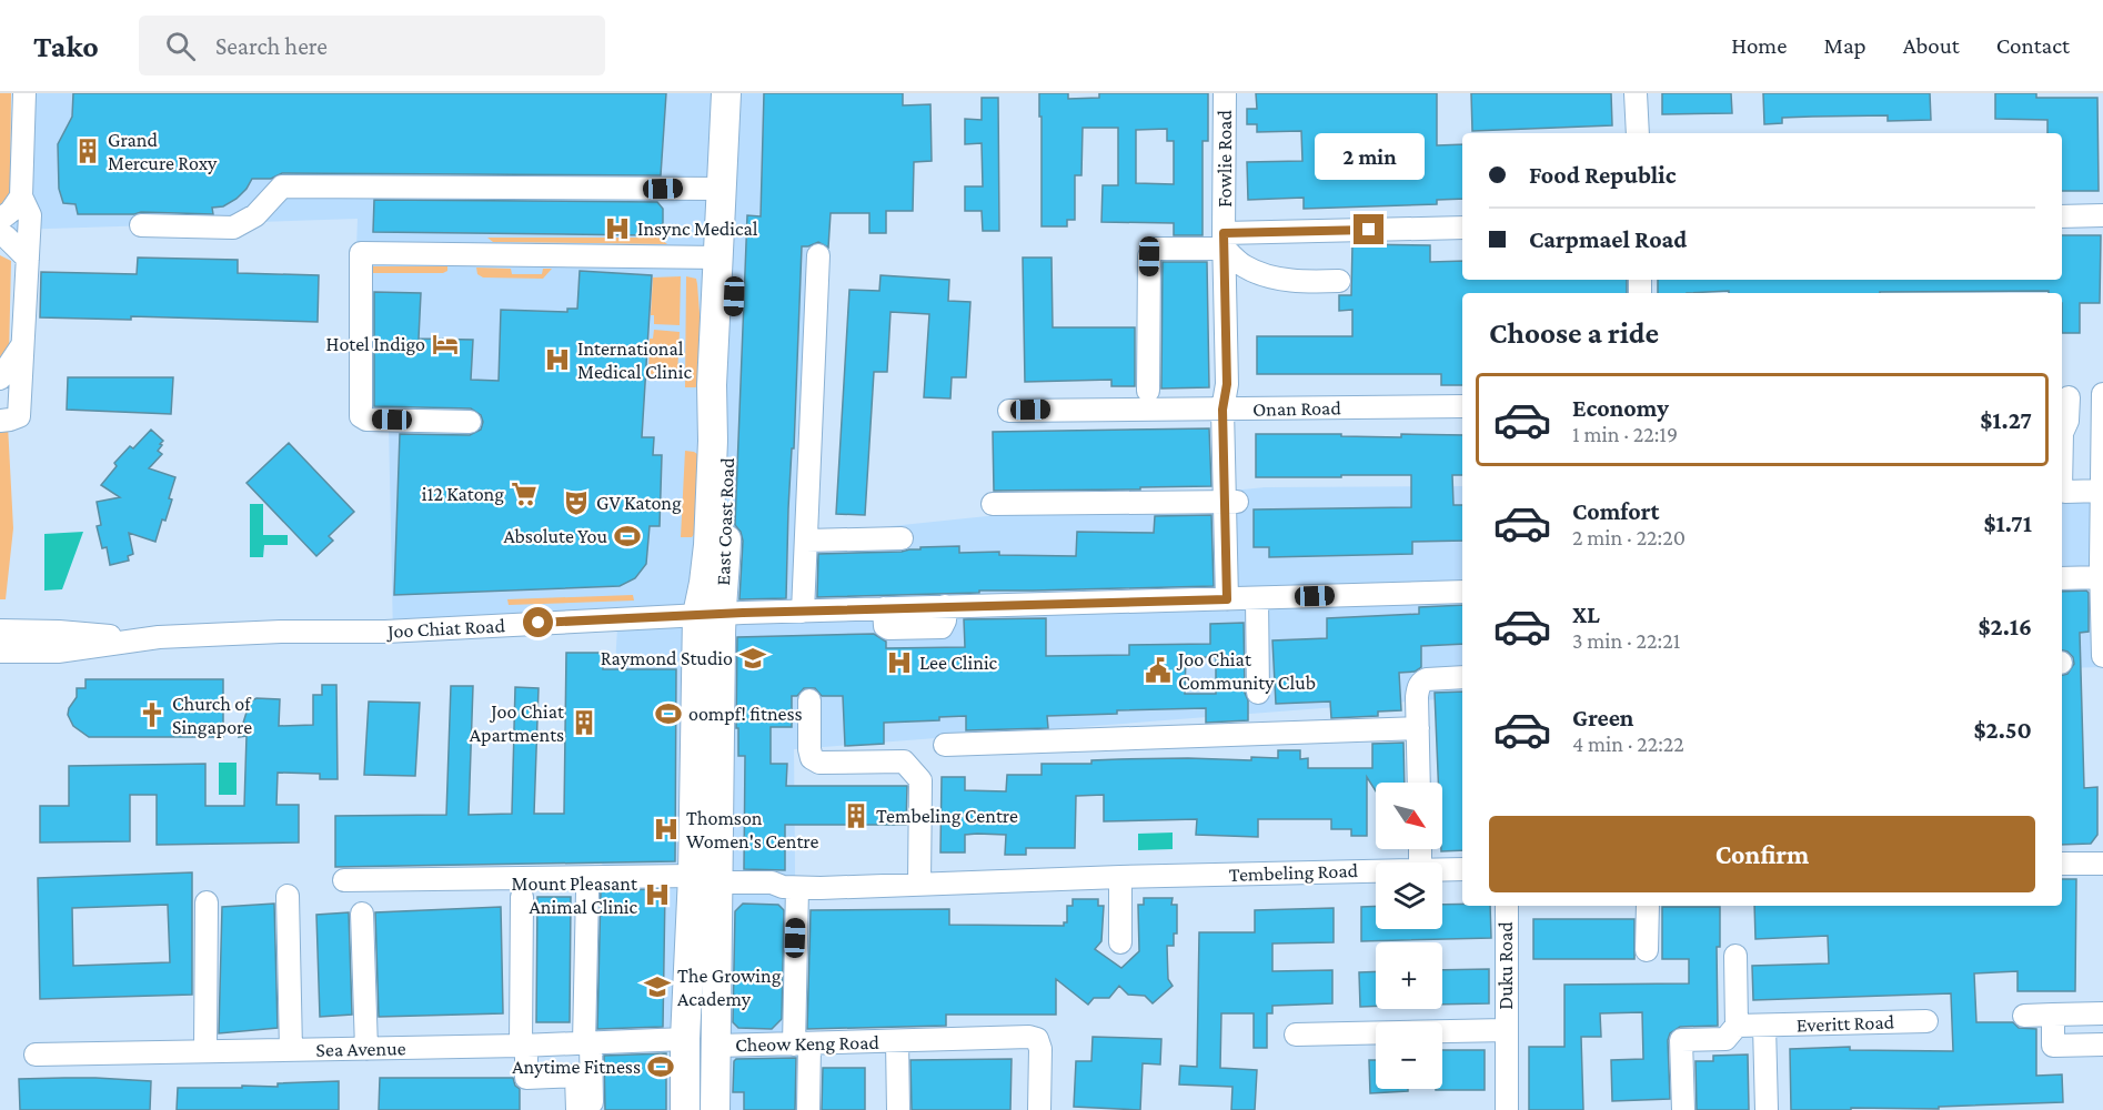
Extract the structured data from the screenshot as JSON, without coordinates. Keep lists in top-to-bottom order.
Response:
{
  "streets": {
    "main road": ["East Coast Road"],
    "street": [
      "Fowlie Road",
      "Onan Road",
      "Joo Chiat Road",
      "Tembeling Road",
      "Duku Road",
      "Everitt Road",
      "Cheow Keng Road",
      "Sea Avenue"
    ]
  },
  "crossings": [
    ["Fowlie Road", "Onan Road"],
    ["Fowlie Road", "Joo Chiat Road"],
    ["East Coast Road", "Joo Chiat Road"],
    ["East Coast Road", "Tembeling Road"],
    ["East Coast Road", "Cheow Keng Road"],
    ["East Coast Road", "Sea Avenue"]
  ],
  "places": {
    "building": ["Grand Mercure Roxy", "Joo Chiat Apartments", "Tembeling Centre"],
    "hospital": [
      "Insync Medical",
      "International Medical Clinic",
      "Lee Clinic",
      "Thomson Women's Centre",
      "Mount Pleasant Animal Clinic"
    ],
    "hotel": ["Hotel Indigo"],
    "supermarket": ["i12 Katong"],
    "theatre": ["GV Katong"],
    "sports": ["Absolute You", "oompf! fitness", "Anytime Fitness"],
    "school or university": ["Raymond Studio", "The Growing Academy"],
    "public building": ["Joo Chiat Community Club"],
    "church": ["Church of Singapore"]
  },
  "north": "bottom right",
  "page": {
    "header": "Tako",
    "search": "Search here",
    "nav": [
      "Home",
      "Map",
      "About",
      "Contact"
    ],
    "bubble": "2 min",
    "banner": ["Food Republic", "Carpmael Road"],
    "heading": "Choose a ride",
    "list": [
      {
        "name": "Economy",
        "note": "1 min · 22:19",
        "value": "$1.27"
      },
      {
        "name": "Comfort",
        "note": "2 min · 22:20",
        "value": "$1.71"
      },
      {
        "name": "XL",
        "note": "3 min · 22:21",
        "value": "$2.16"
      },
      {
        "name": "Green",
        "note": "4 min · 22:22",
        "value": "$2.50"
      }
    ],
    "map_buttons": ["+", "−"],
    "buttons": "Confirm"
  }
}
